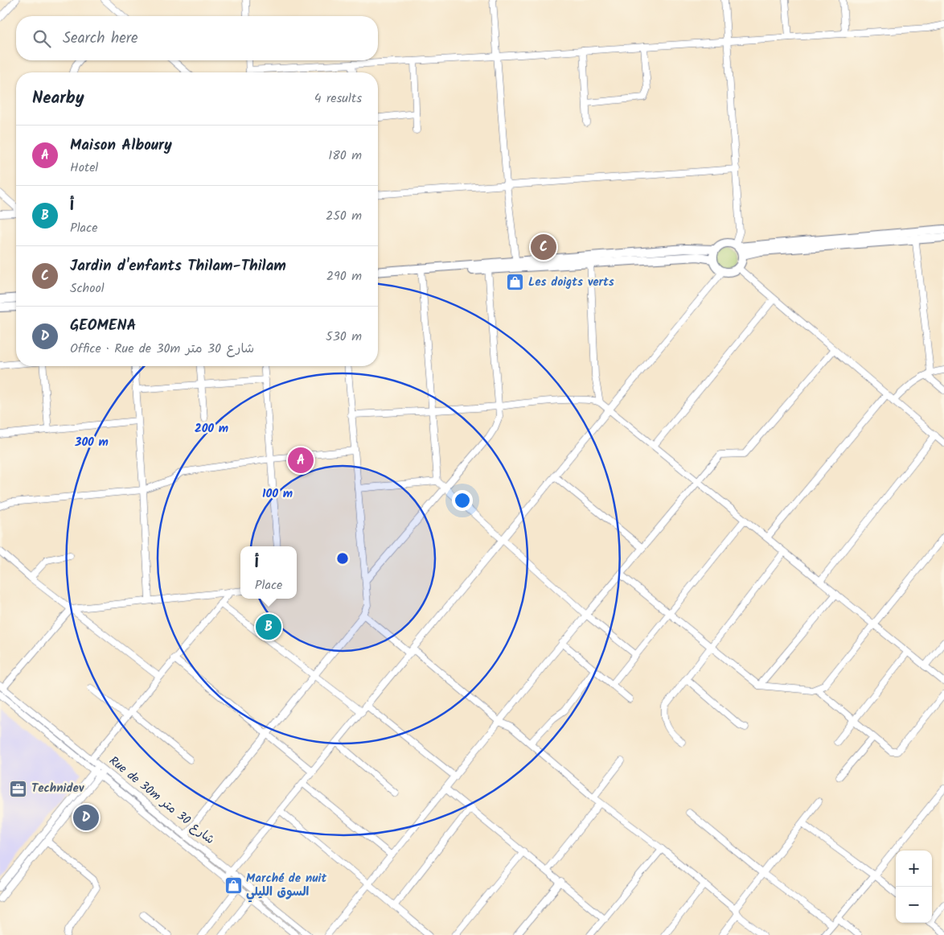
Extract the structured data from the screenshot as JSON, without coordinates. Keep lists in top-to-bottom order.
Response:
{
  "streets": {
    "street": ["Rue de 30m شارع 30 متر"]
  },
  "places": {
    "shop": ["Les doigts verts", "Marché de nuit السوق الليلي"],
    "office": ["Technidev"]
  },
  "page": {
    "search": "Search here",
    "heading": ["Nearby", "4 results"],
    "list": [
      {
        "mark": "A",
        "name": "Maison Alboury",
        "note": "Hotel",
        "value": "180 m"
      },
      {
        "mark": "B",
        "name": "أ",
        "note": "Place",
        "value": "250 m"
      },
      {
        "mark": "C",
        "name": "Jardin d'enfants Thilam-Thilam",
        "note": "School",
        "value": "290 m"
      },
      {
        "mark": "D",
        "name": "GEOMENA",
        "note": "Office · Rue de 30m شارع 30 متر",
        "value": "530 m"
      }
    ],
    "pins": [
      "C",
      "A",
      "B",
      "D"
    ],
    "popup": ["أ", "Place"],
    "map_buttons": ["+", "−"]
  },
  "rings": ["200 m", "300 m", "100 m"]
}
